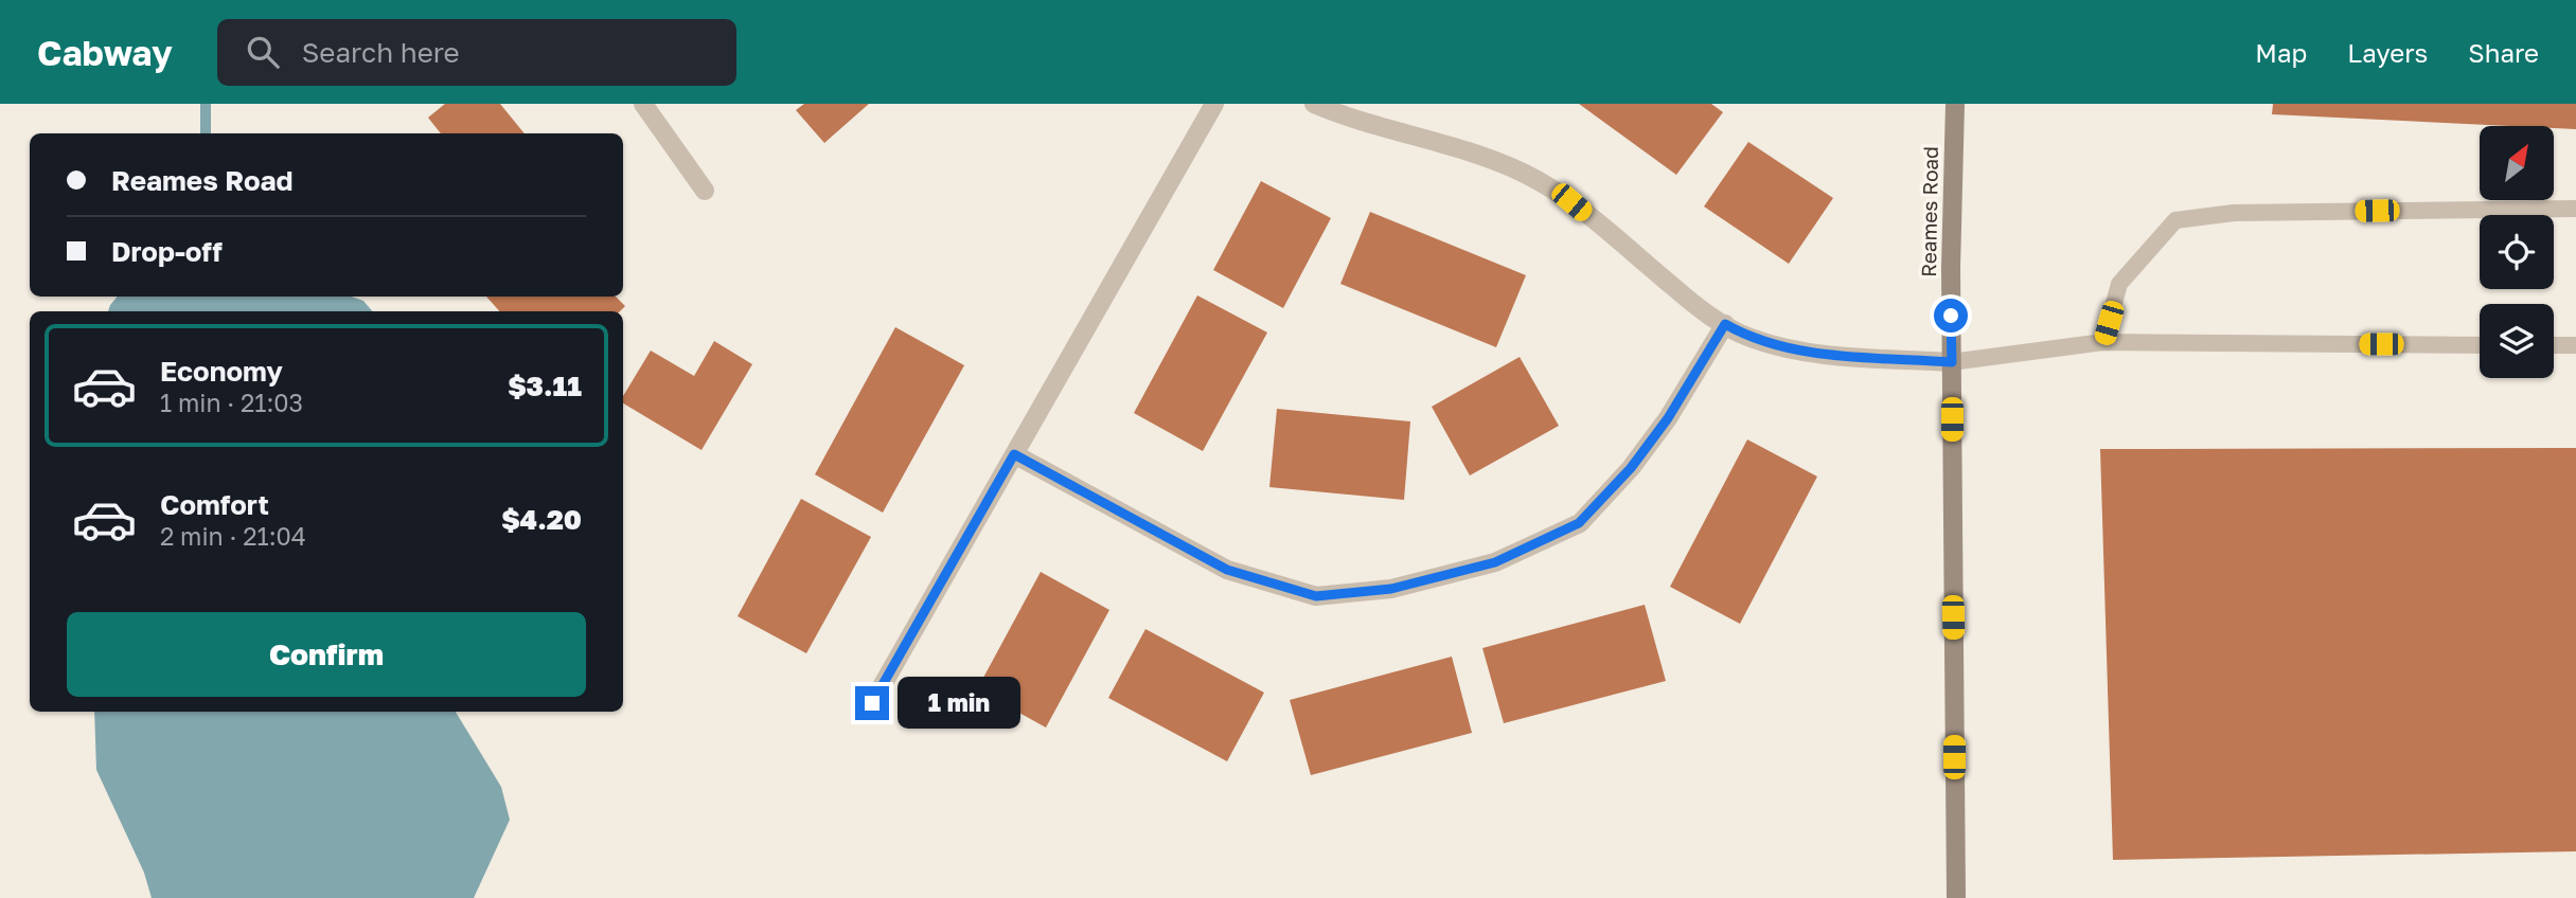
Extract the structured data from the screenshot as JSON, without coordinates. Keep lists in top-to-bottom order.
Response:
{
  "streets": {
    "main road": ["Reames Road"]
  },
  "north": "top right",
  "page": {
    "header": "Cabway",
    "search": "Search here",
    "nav": ["Map", "Layers", "Share"],
    "banner": ["Reames Road", "Drop-off"],
    "list": [
      {
        "name": "Economy",
        "note": "1 min · 21:03",
        "value": "$3.11"
      },
      {
        "name": "Comfort",
        "note": "2 min · 21:04",
        "value": "$4.20"
      }
    ],
    "buttons": "Confirm",
    "bubble": "1 min"
  }
}
